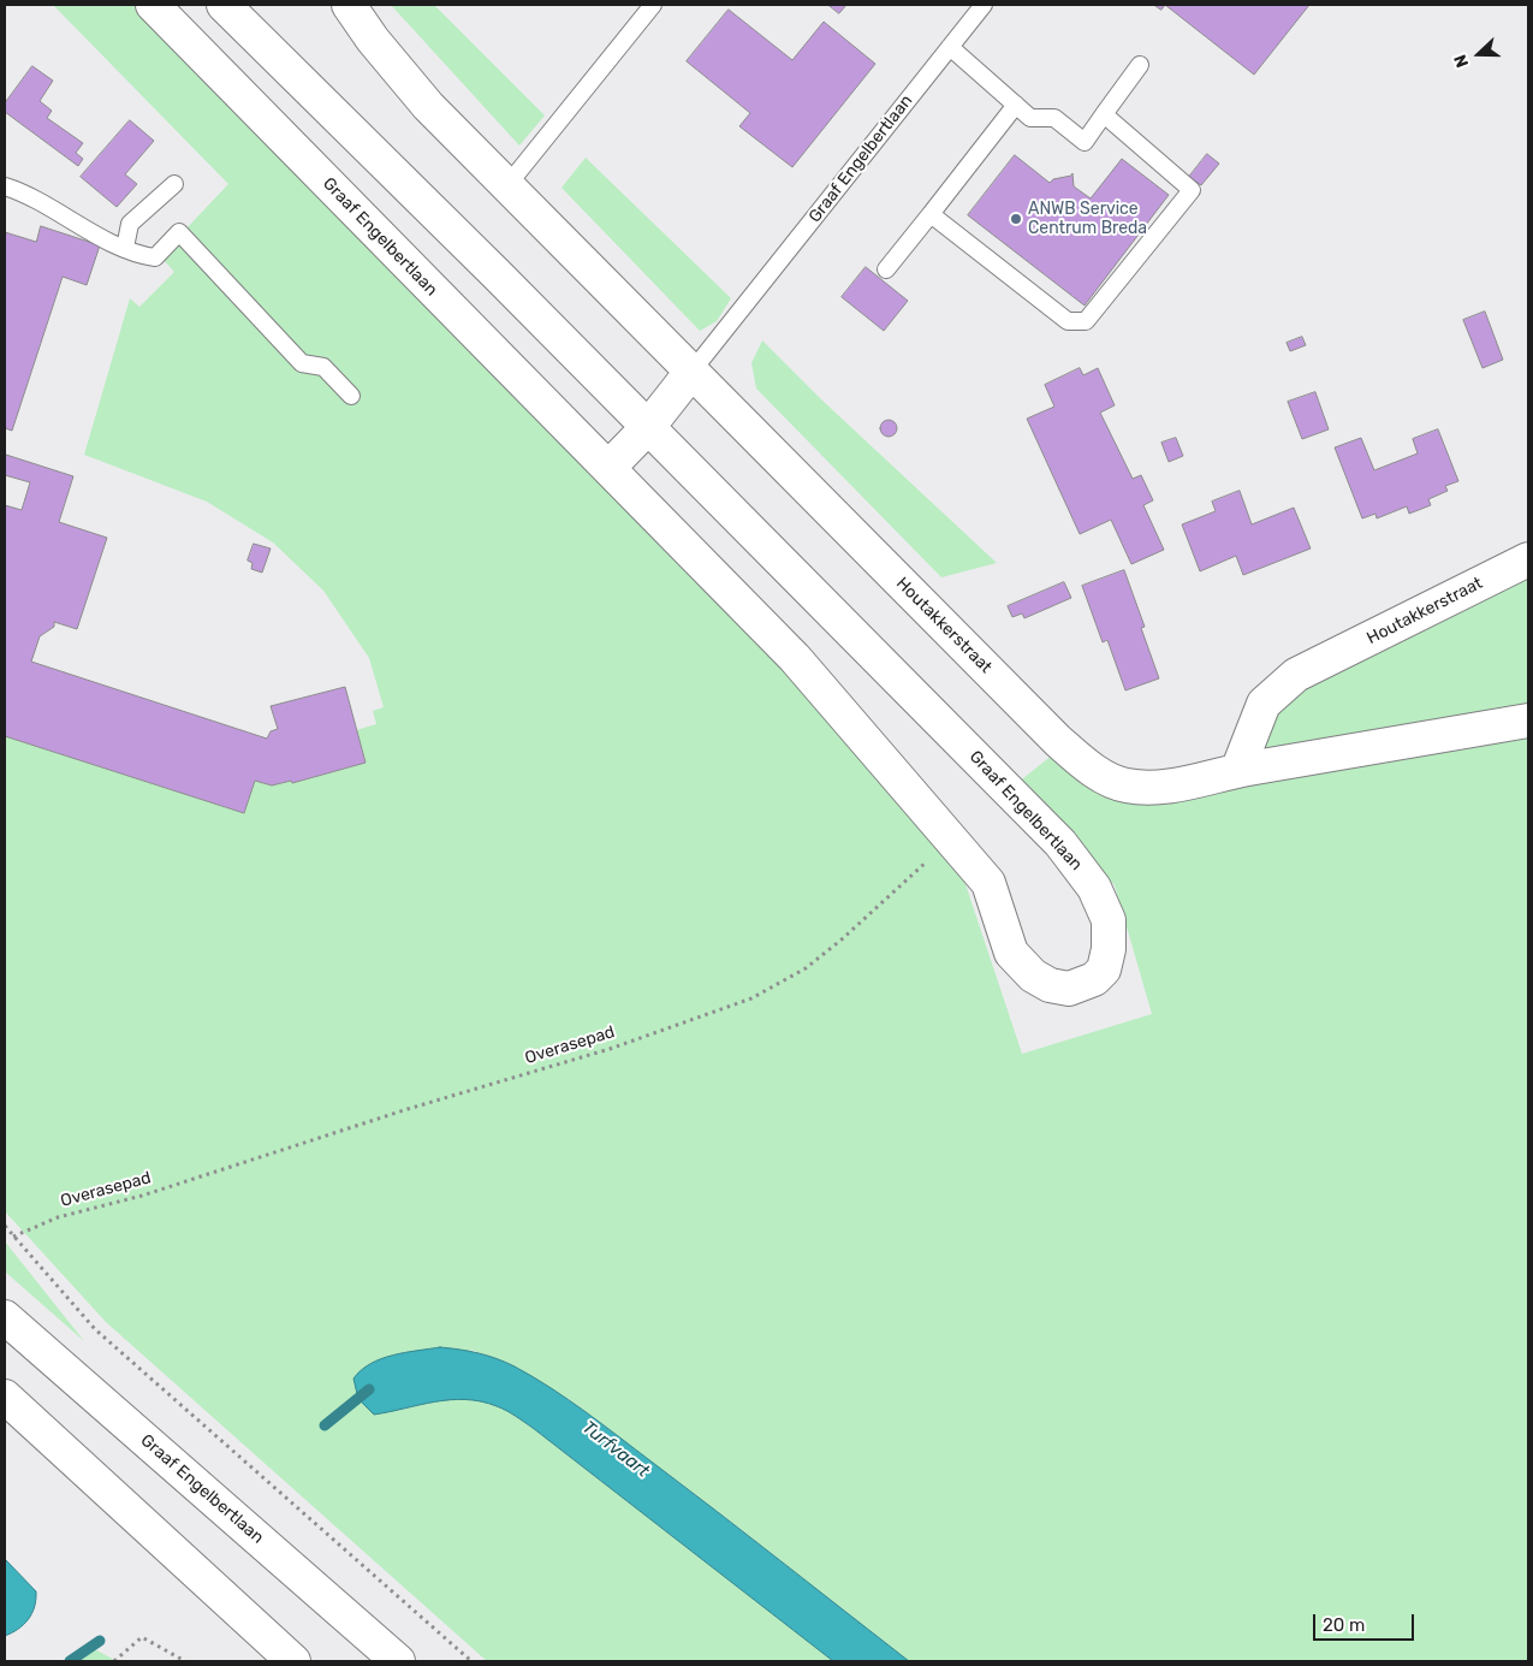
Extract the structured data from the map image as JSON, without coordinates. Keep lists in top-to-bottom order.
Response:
{
  "streets": {
    "street": ["Graaf Engelbertlaan", "Houtakkerstraat"],
    "path": ["Overasepad"]
  },
  "crossings": [
    ["Graaf Engelbertlaan", "Houtakkerstraat"],
    ["Graaf Engelbertlaan", "Overasepad"]
  ],
  "water": ["Turfvaart"],
  "places": ["ANWB Service Centrum Breda"],
  "scale_bar": "20 m",
  "north": "left"
}
